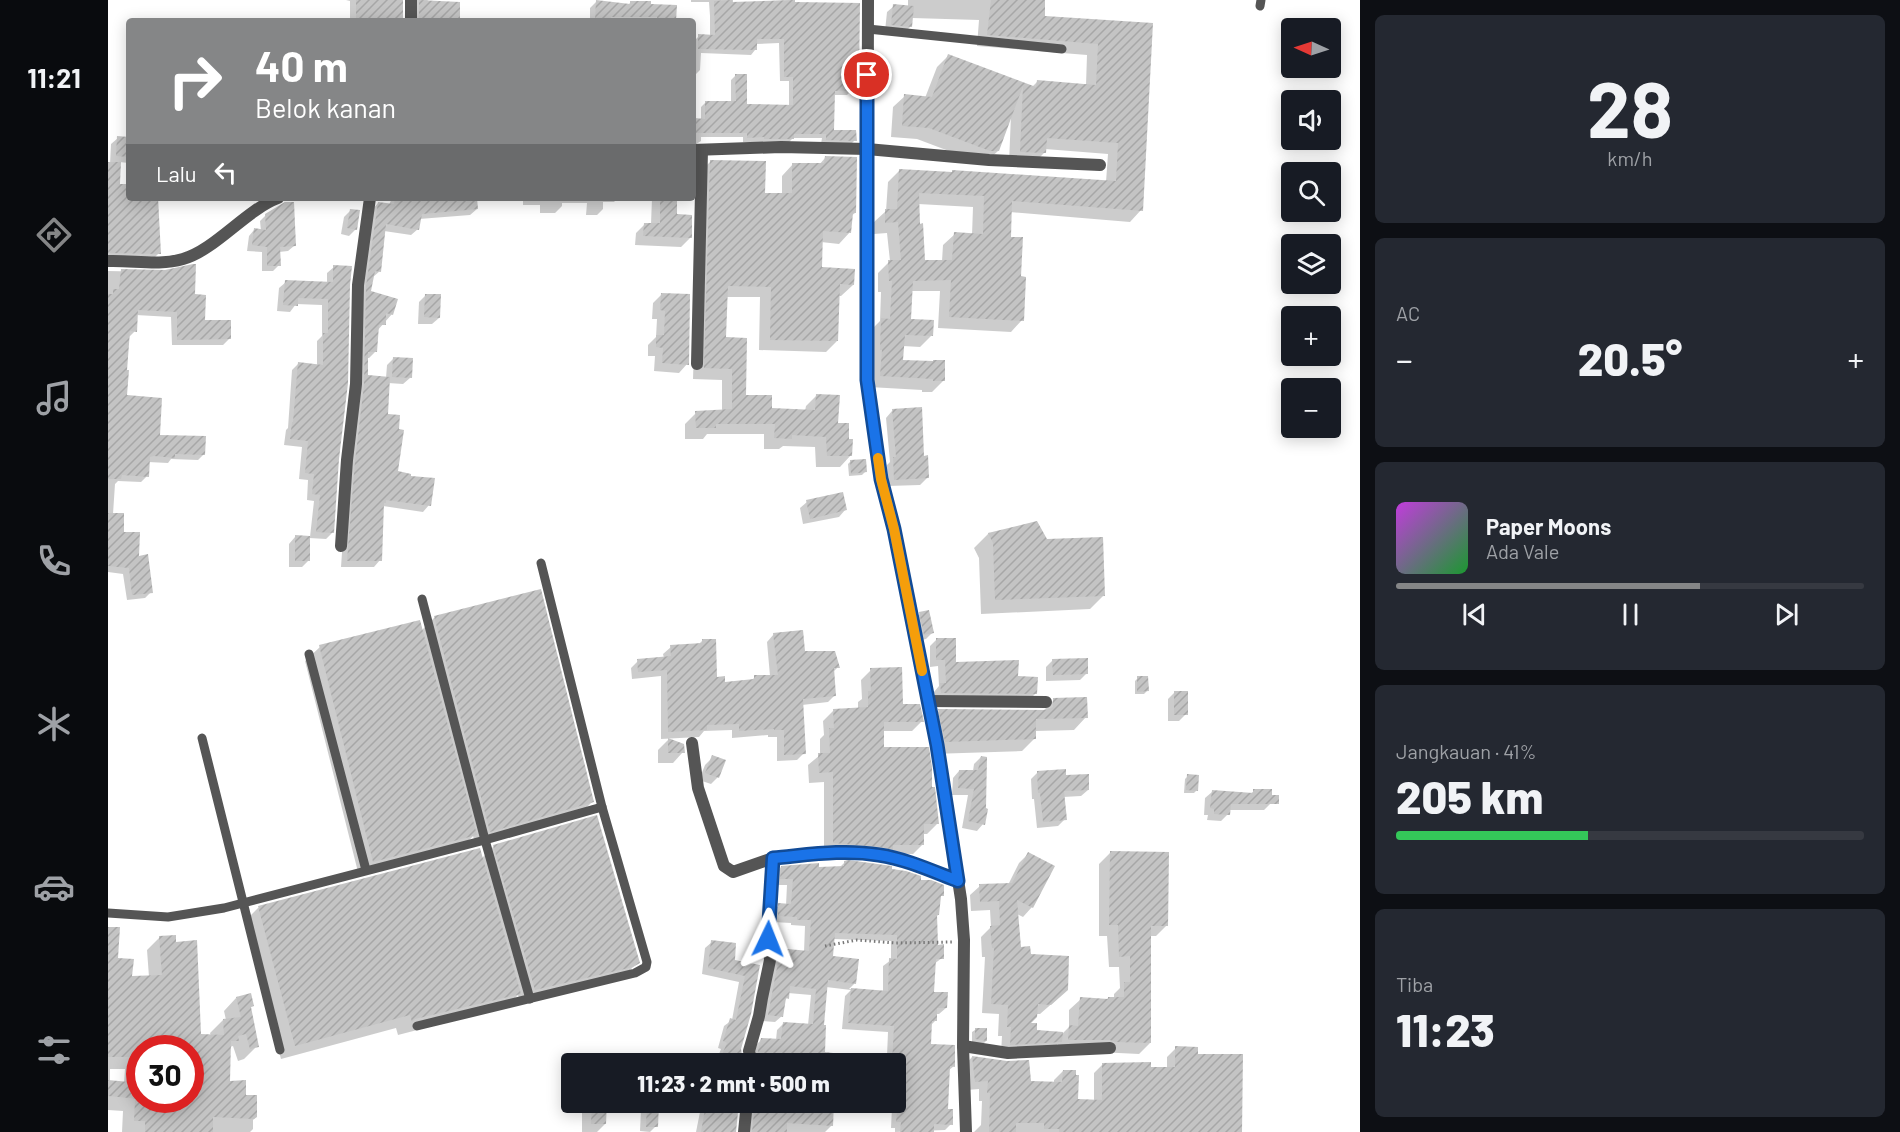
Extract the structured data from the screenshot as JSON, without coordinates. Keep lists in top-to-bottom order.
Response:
{
  "north": "left",
  "page": {
    "tabs": "11:21",
    "tile": [
      ["28", "km/h"],
      "AC",
      ["Jangkauan · 41%", "205 km"],
      ["Tiba", "11:23"]
    ],
    "map_buttons": ["+", "−"],
    "turn": ["40 m", "Belok kanan"],
    "then": "Lalu",
    "heat": ["−", "20.5°", "+"],
    "song": ["Paper Moons", "Ada Vale"],
    "limit": "30",
    "trip": "11:23 · 2 mnt · 500 m"
  }
}
